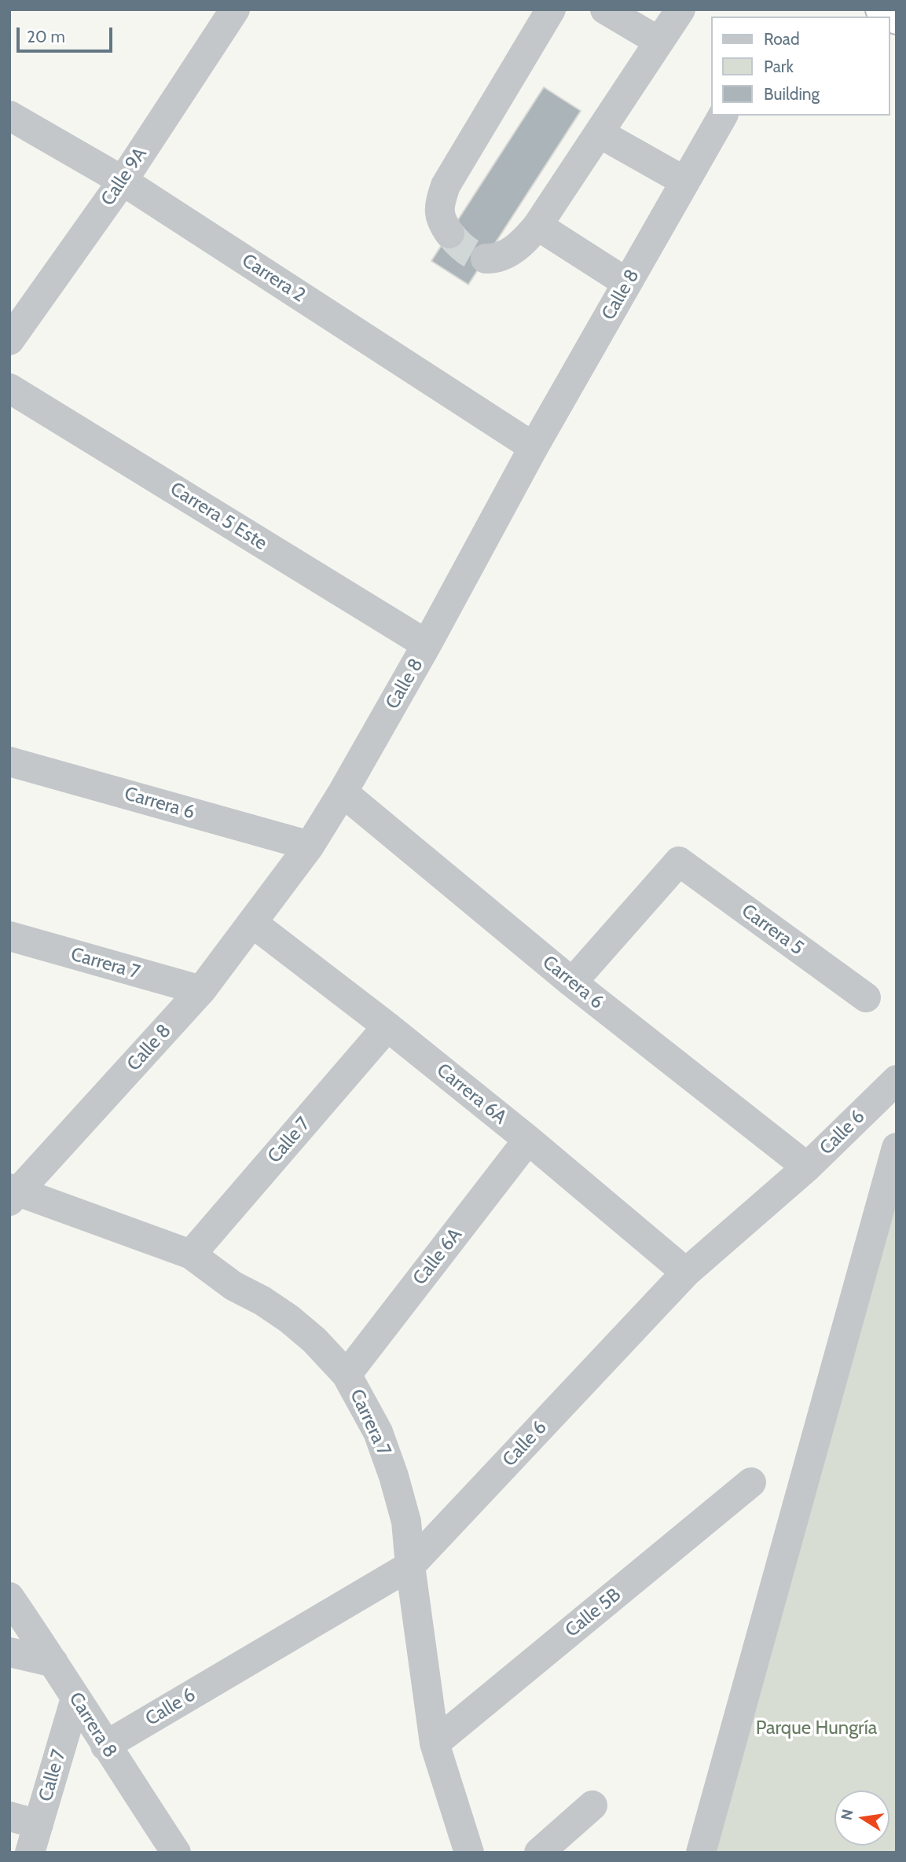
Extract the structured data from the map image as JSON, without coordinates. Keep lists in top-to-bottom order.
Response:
{
  "streets": {
    "street": [
      "Calle 9A",
      "Carrera 2",
      "Calle 8",
      "Carrera 5 Este",
      "Carrera 6",
      "Carrera 5",
      "Carrera 7",
      "Carrera 6A",
      "Calle 6",
      "Calle 7",
      "Calle 6A",
      "Calle 5B",
      "Carrera 8"
    ]
  },
  "crossings": [
    ["Calle 9A", "Carrera 2"],
    ["Carrera 2", "Calle 8"],
    ["Calle 8", "Carrera 5 Este"],
    ["Calle 8", "Carrera 6"],
    ["Calle 8", "Carrera 7"],
    ["Calle 8", "Carrera 6A"],
    ["Carrera 6", "Carrera 5"],
    ["Carrera 6", "Calle 6"],
    ["Carrera 7", "Calle 6"],
    ["Carrera 7", "Calle 7"],
    ["Carrera 7", "Calle 6A"],
    ["Carrera 7", "Calle 5B"],
    ["Carrera 6A", "Calle 6"],
    ["Carrera 6A", "Calle 7"],
    ["Carrera 6A", "Calle 6A"],
    ["Calle 6", "Carrera 8"],
    ["Calle 7", "Carrera 8"]
  ],
  "parks": ["Parque Hungría"],
  "legend": ["Road", "Park", "Building"],
  "scale_bar": "20 m",
  "north": "left"
}
